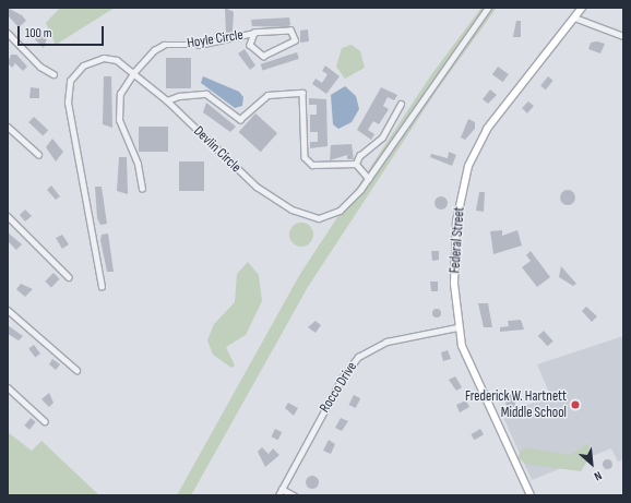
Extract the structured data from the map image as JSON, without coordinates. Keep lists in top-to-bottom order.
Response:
{
  "streets": {
    "street": [
      "Hoyle Circle",
      "Devlin Circle",
      "Federal Street",
      "Rocco Drive"
    ]
  },
  "crossings": [
    ["Hoyle Circle", "Devlin Circle"],
    ["Federal Street", "Rocco Drive"]
  ],
  "places": ["Frederick W. Hartnett Middle School"],
  "scale_bar": "100 m",
  "north": "bottom right"
}
